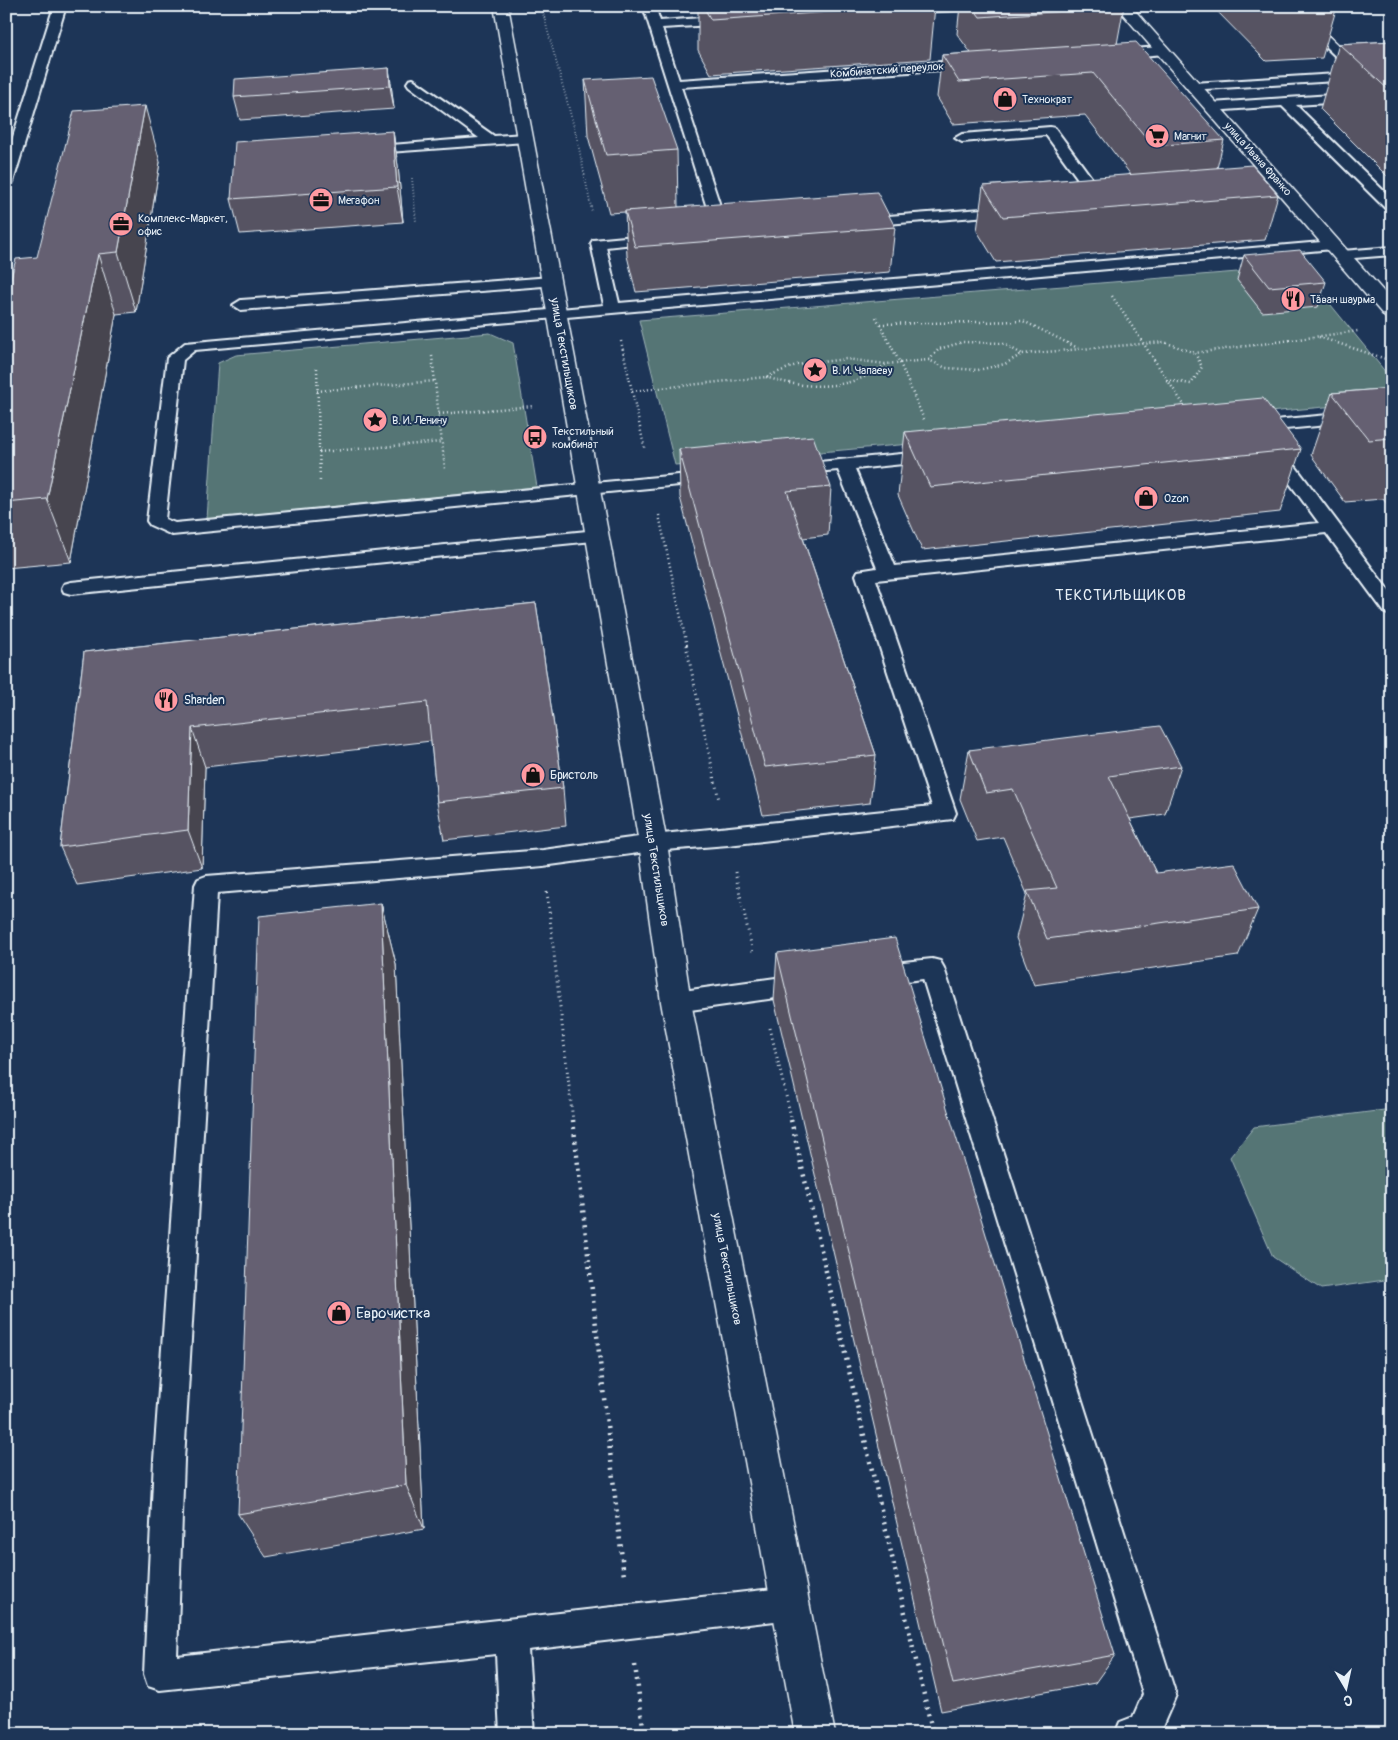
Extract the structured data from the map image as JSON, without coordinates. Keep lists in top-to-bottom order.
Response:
{
  "streets": {
    "street": ["улица Ивана Франко", "улица Текстильщиков"],
    "lane": ["Комбинатский переулок"]
  },
  "districts": ["ТЕКСТИЛЬЩИКОВ"],
  "places": {
    "shop": [
      "Технократ",
      "Ozon",
      "Бристоль",
      "Еврочистка"
    ],
    "supermarket": ["Магнит"],
    "office": ["Мегафон", "Комплекс-Маркет, офис"],
    "restaurant": ["Тӑван шаурма", "Sharden"],
    "place": ["В. И. Чапаеву", "В. И. Ленину"],
    "bus stop": ["Текстильный комбинат"]
  },
  "north": "bottom"
}
